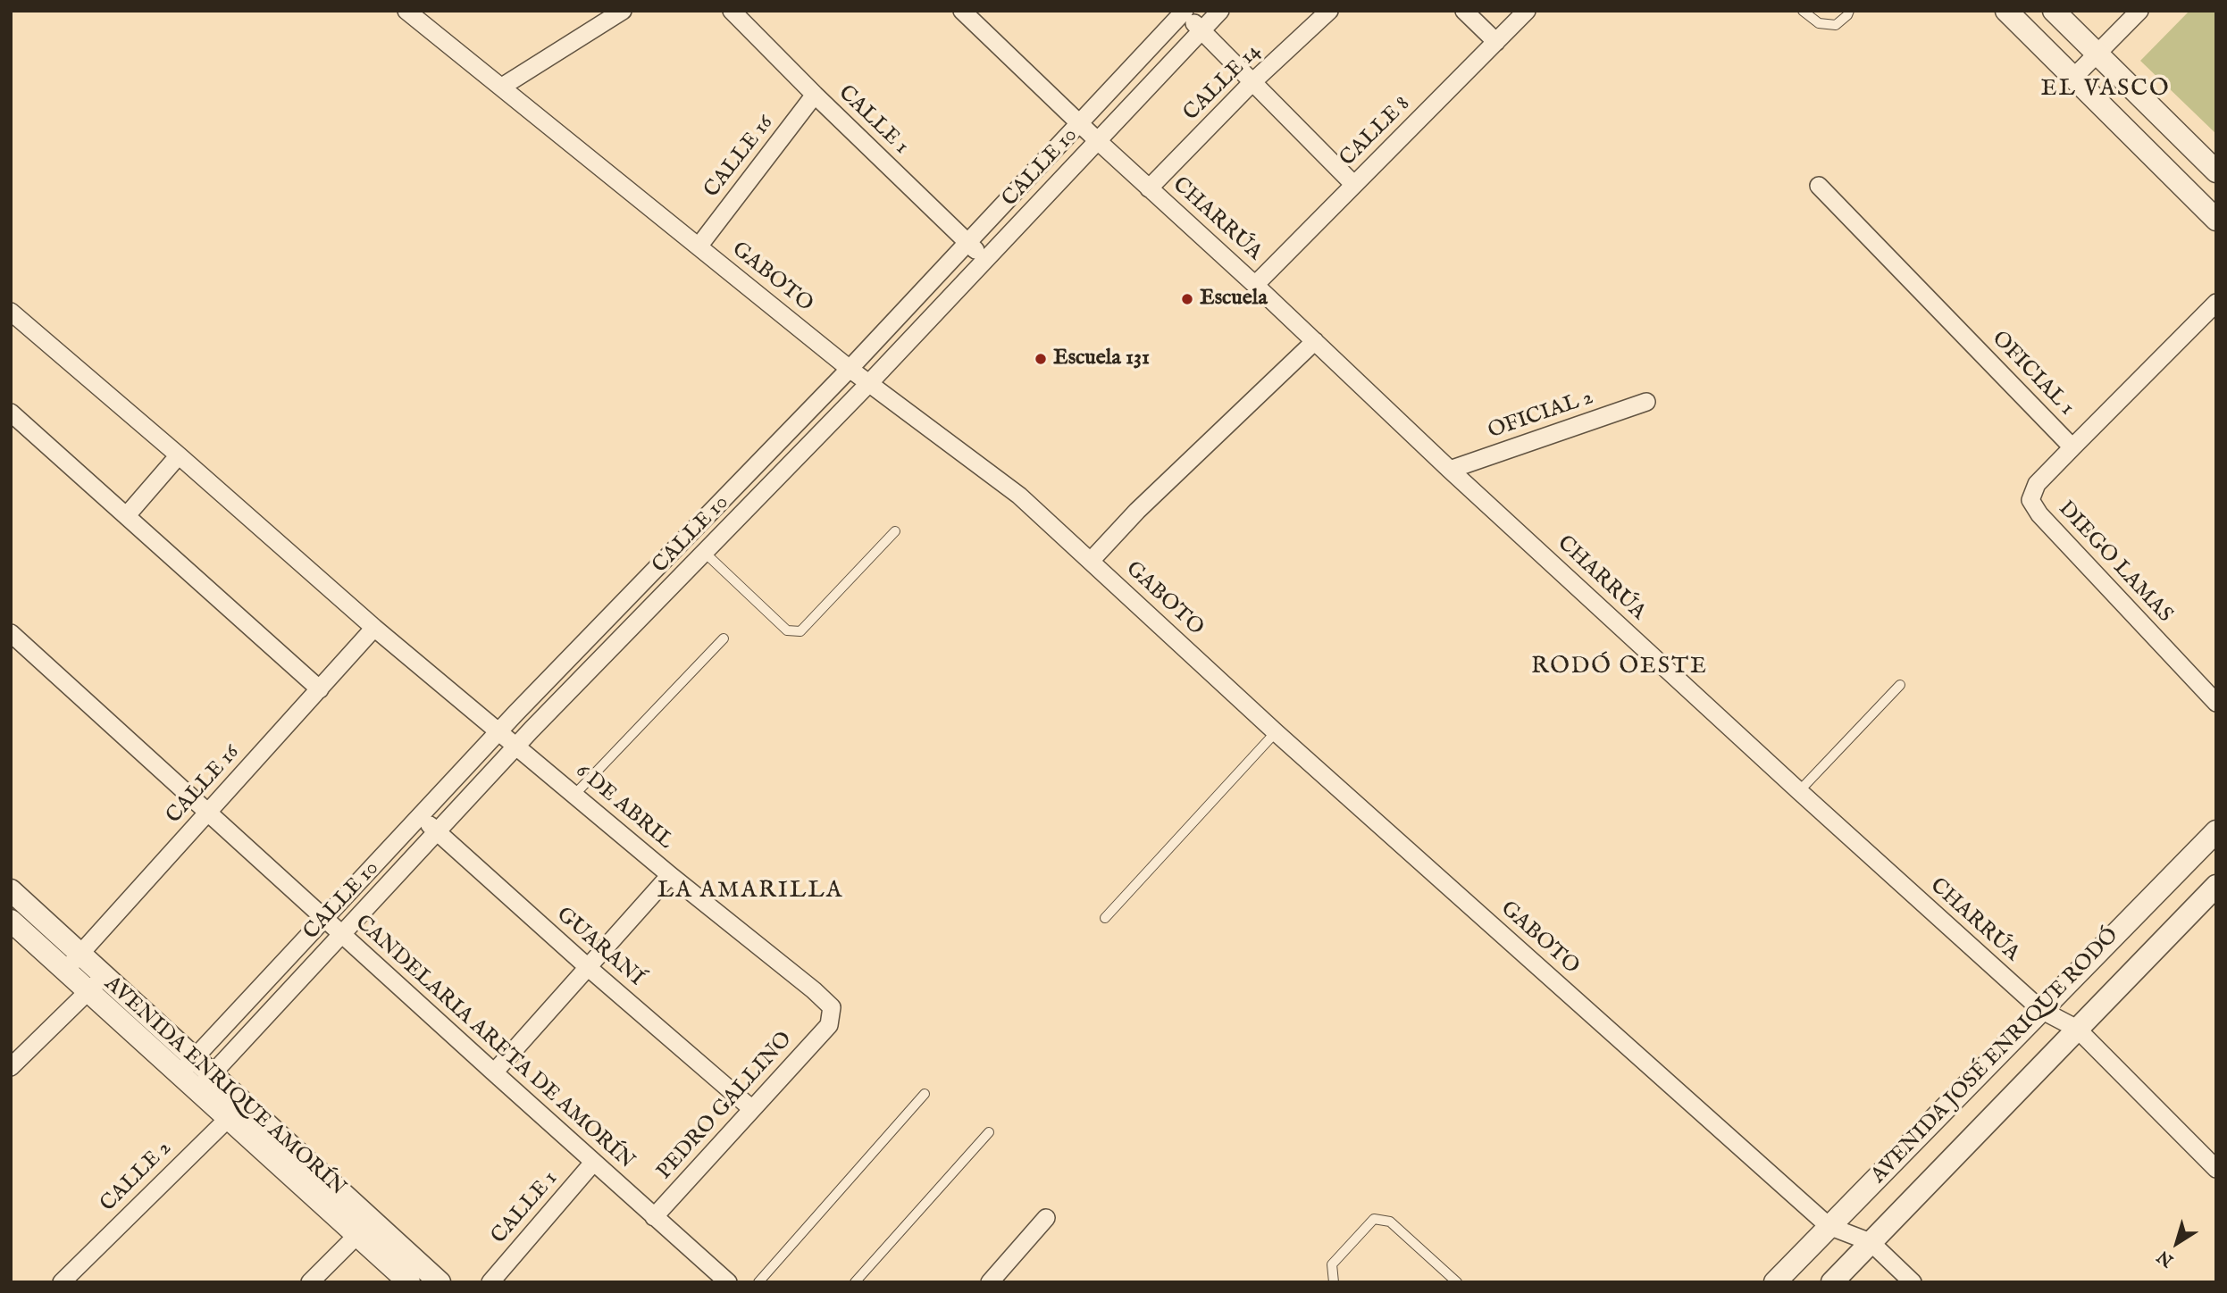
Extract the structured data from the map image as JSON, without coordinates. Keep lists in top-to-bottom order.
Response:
{
  "streets": {
    "street": [
      "CALLE 14",
      "CALLE 1",
      "CALLE 8",
      "CALLE 16",
      "CALLE 10",
      "CHARRÚA",
      "GABOTO",
      "OFICIAL 1",
      "OFICIAL 2",
      "DIEGO LAMAS",
      "6 DE ABRIL",
      "GUARANÍ",
      "CANDELARIA ARETA DE AMORÍN",
      "AVENIDA JOSÉ ENRIQUE RODÓ",
      "AVENIDA ENRIQUE AMORÍN",
      "PEDRO GALLINO",
      "CALLE 2"
    ]
  },
  "crossings": [
    ["CALLE 14", "CHARRÚA"],
    ["CALLE 1", "CALLE 16"],
    ["CALLE 1", "CALLE 10"],
    ["CALLE 1", "CANDELARIA ARETA DE AMORÍN"],
    ["CALLE 8", "CHARRÚA"],
    ["CALLE 16", "GABOTO"],
    ["CALLE 16", "6 DE ABRIL"],
    ["CALLE 16", "CANDELARIA ARETA DE AMORÍN"],
    ["CALLE 16", "AVENIDA ENRIQUE AMORÍN"],
    ["CALLE 10", "CHARRÚA"],
    ["CALLE 10", "GABOTO"],
    ["CALLE 10", "6 DE ABRIL"],
    ["CALLE 10", "GUARANÍ"],
    ["CALLE 10", "CANDELARIA ARETA DE AMORÍN"],
    ["CALLE 10", "AVENIDA ENRIQUE AMORÍN"],
    ["CHARRÚA", "OFICIAL 2"],
    ["CHARRÚA", "AVENIDA JOSÉ ENRIQUE RODÓ"],
    ["GABOTO", "AVENIDA JOSÉ ENRIQUE RODÓ"],
    ["OFICIAL 1", "DIEGO LAMAS"],
    ["6 DE ABRIL", "PEDRO GALLINO"],
    ["GUARANÍ", "PEDRO GALLINO"],
    ["CANDELARIA ARETA DE AMORÍN", "PEDRO GALLINO"],
    ["AVENIDA ENRIQUE AMORÍN", "CALLE 2"]
  ],
  "districts": ["EL VASCO", "RODÓ OESTE", "LA AMARILLA"],
  "places": ["Escuela", "Escuela 131"],
  "north": "bottom left"
}
